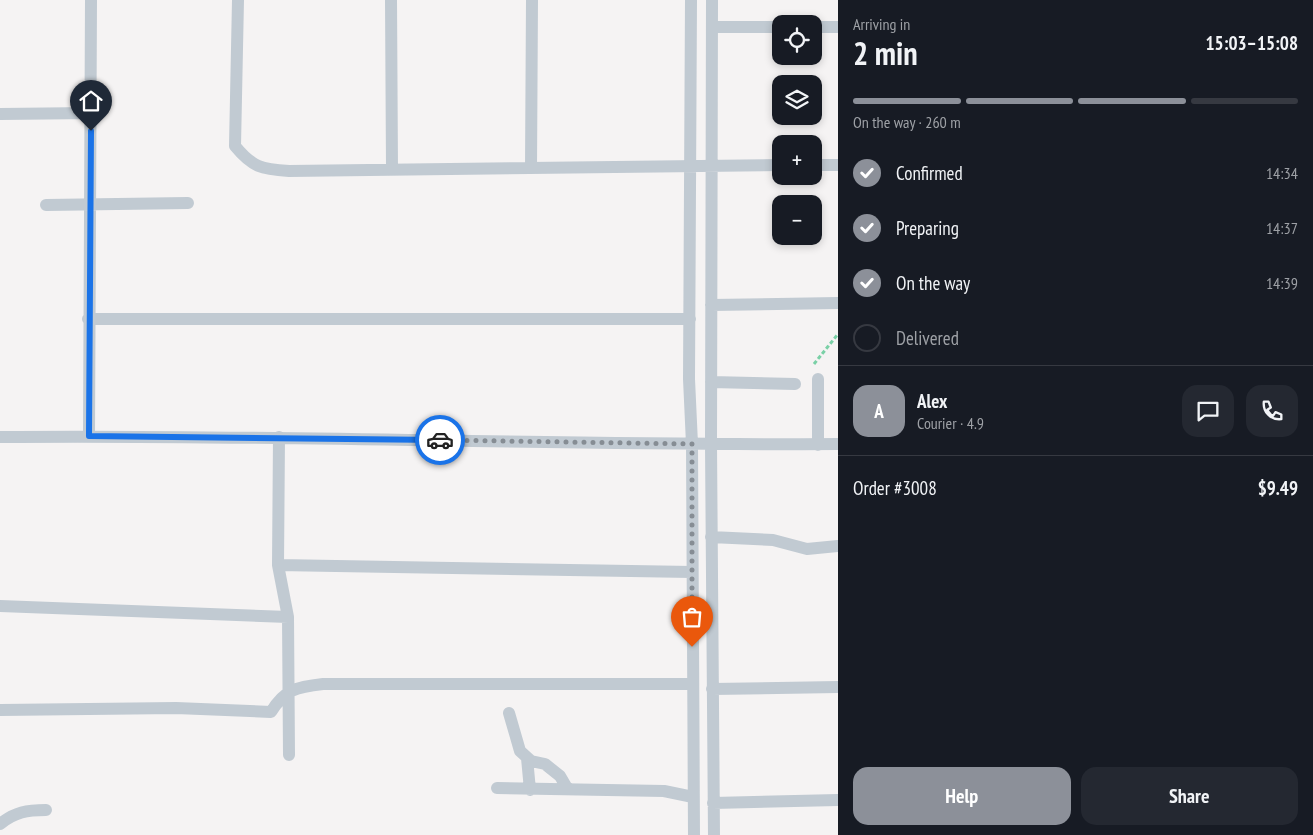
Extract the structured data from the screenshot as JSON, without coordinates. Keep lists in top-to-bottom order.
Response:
{
  "page": {
    "heading": ["2 min", "Arriving in", "15:03–15:08"],
    "panel": [
      "Alex",
      "Courier · 4.9",
      "Order #3008",
      "$9.49"
    ],
    "map_buttons": ["+", "−"],
    "bar": "On the way · 260 m",
    "list": [
      ["Confirmed", "14:34"],
      ["Preparing", "14:37"],
      ["On the way", "14:39"],
      "Delivered"
    ],
    "round": "A",
    "buttons": ["Help", "Share"]
  }
}
